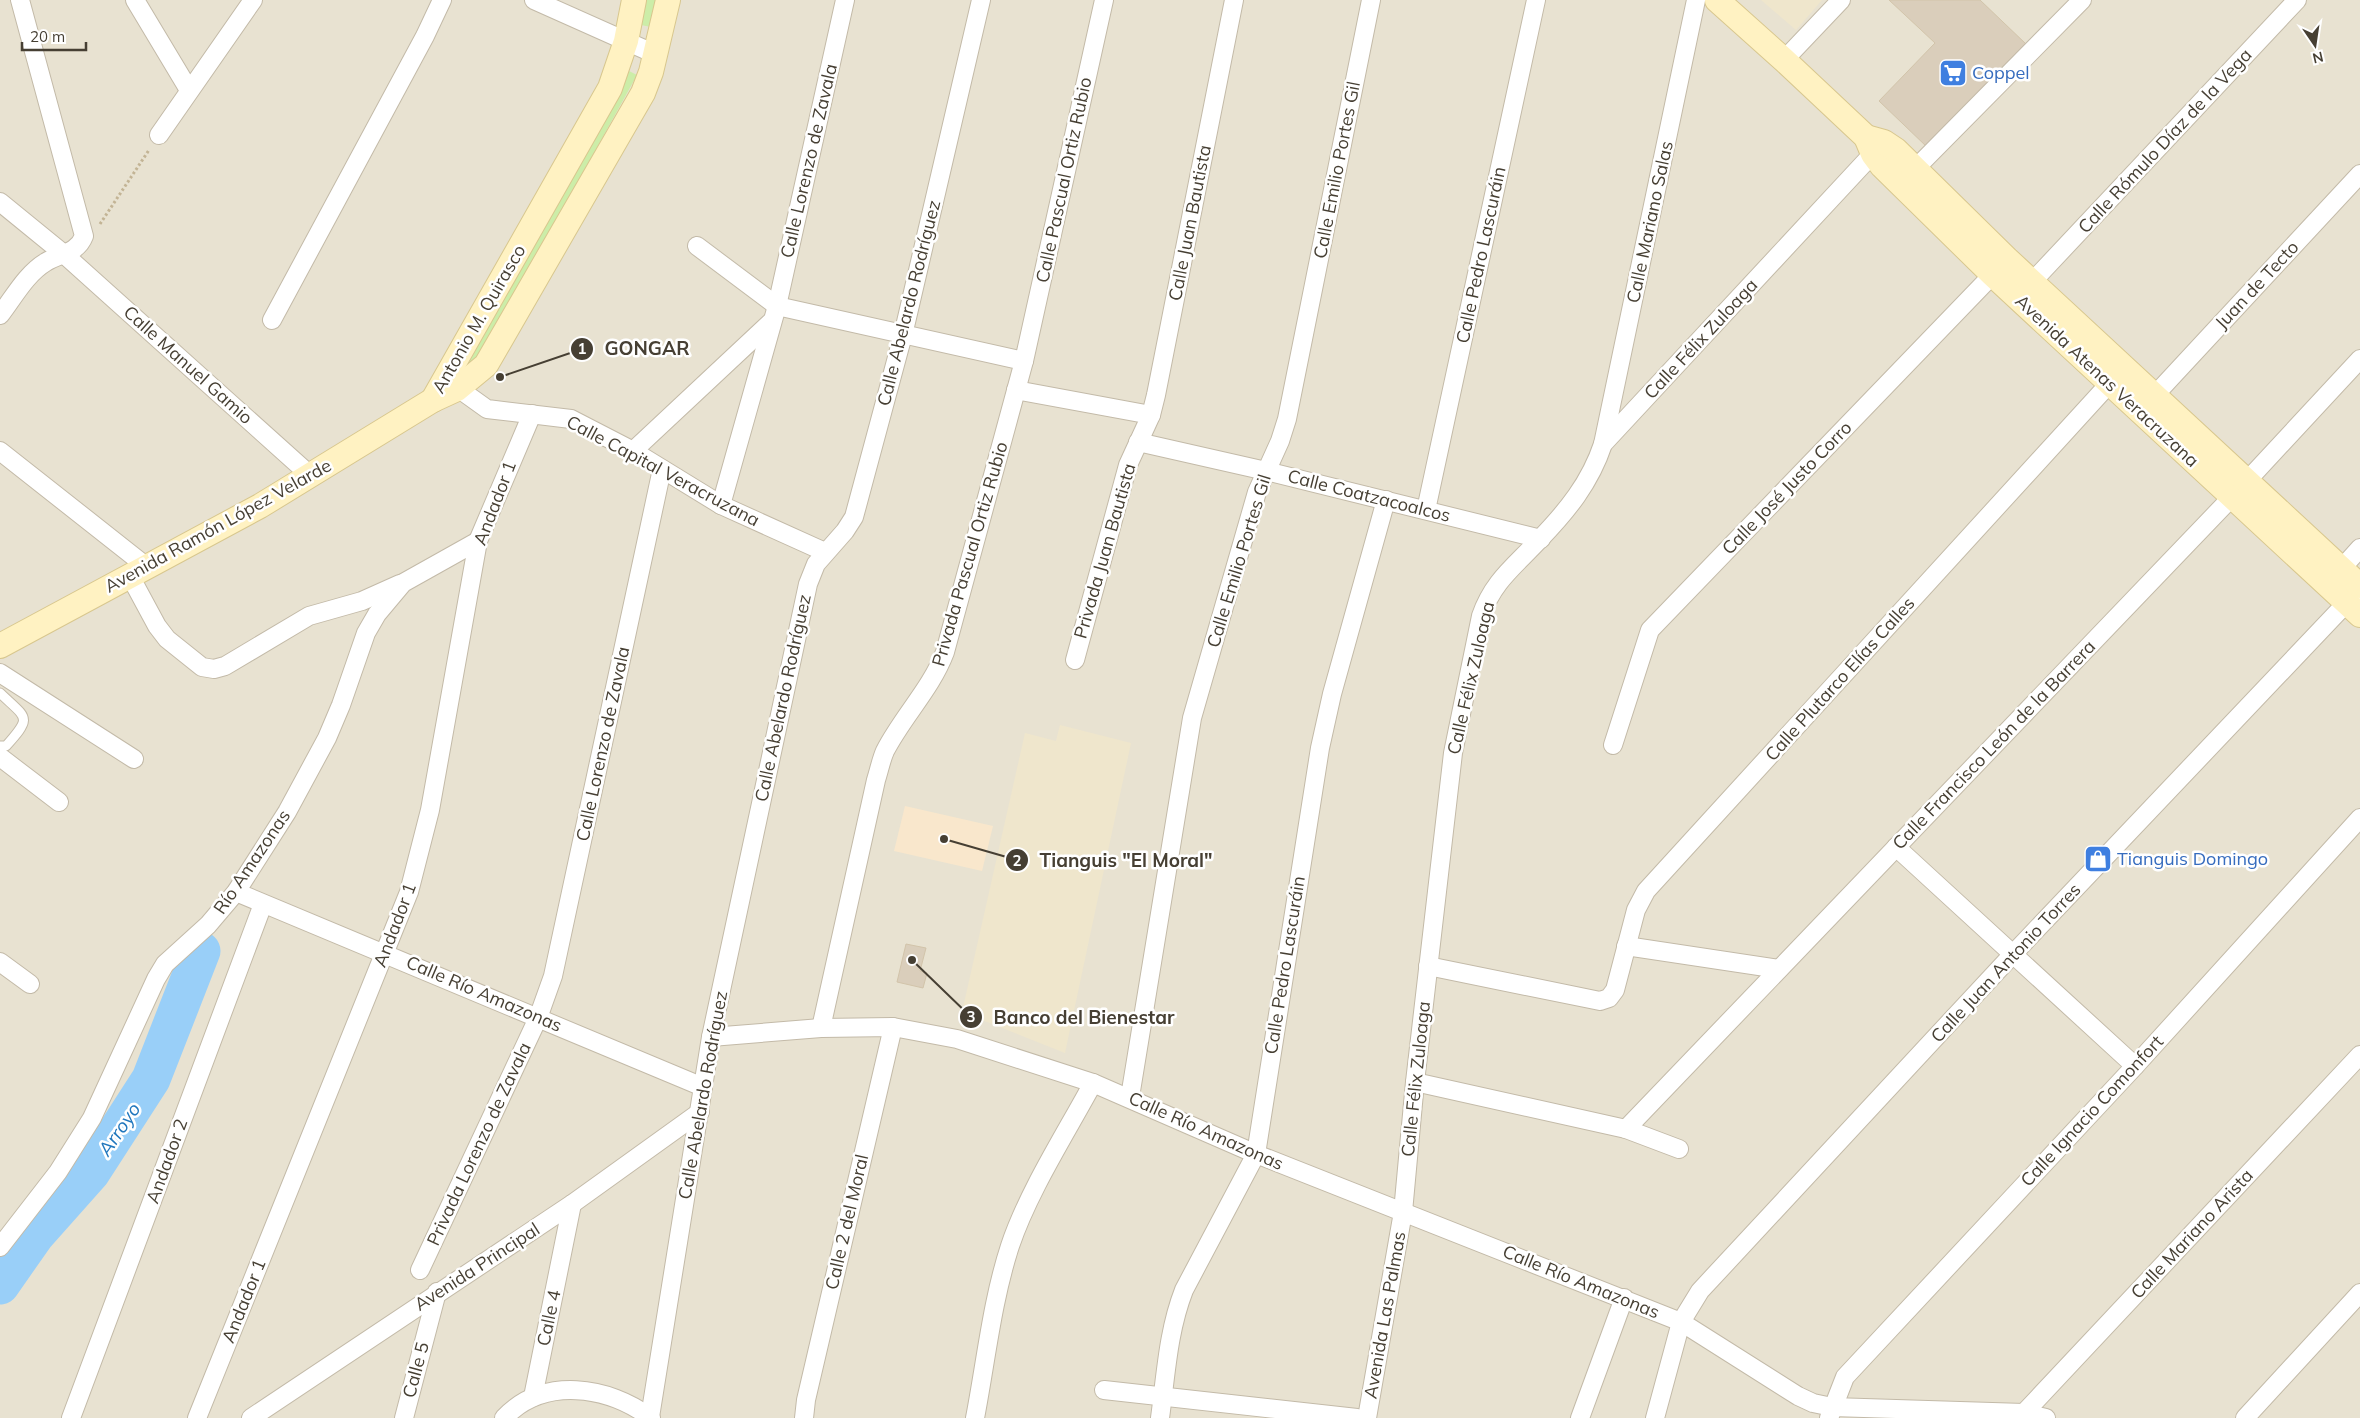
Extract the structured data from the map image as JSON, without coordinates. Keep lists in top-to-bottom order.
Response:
{
  "streets": {
    "main road": ["Antonio M. Quirasco", "Avenida Atenas Veracruzana", "Avenida Ramón López Velarde"],
    "street": [
      "Calle Rómulo Díaz de la Vega",
      "Calle Lorenzo de Zavala",
      "Calle Emilio Portes Gil",
      "Calle Pascual Ortiz Rubio",
      "Calle Mariano Salas",
      "Calle Juan Bautista",
      "Calle Pedro Lascuráin",
      "Juan de Tecto",
      "Calle Abelardo Rodríguez",
      "Calle Félix Zuloaga",
      "Calle Manuel Gamio",
      "Calle Capital Veracruzana",
      "Calle José Justo Corro",
      "Calle Coatzacoalcos",
      "Andador 1",
      "Privada Juan Bautista",
      "Privada Pascual Ortiz Rubio",
      "Calle Plutarco Elías Calles",
      "Calle Francisco León de la Barrera",
      "Río Amazonas",
      "Calle Juan Antonio Torres",
      "Calle Río Amazonas",
      "Calle Ignacio Comonfort",
      "Privada Lorenzo de Zavala",
      "Andador 2",
      "Calle 2 del Moral",
      "Calle Mariano Arista",
      "Avenida Principal",
      "Avenida Las Palmas",
      "Calle 4",
      "Calle 5"
    ]
  },
  "crossings": [
    ["Calle Rómulo Díaz de la Vega", "Avenida Atenas Veracruzana"],
    ["Calle Lorenzo de Zavala", "Calle Capital Veracruzana"],
    ["Calle Lorenzo de Zavala", "Calle Río Amazonas"],
    ["Calle Lorenzo de Zavala", "Privada Lorenzo de Zavala"],
    ["Calle Emilio Portes Gil", "Calle Coatzacoalcos"],
    ["Calle Emilio Portes Gil", "Calle Río Amazonas"],
    ["Calle Pascual Ortiz Rubio", "Privada Pascual Ortiz Rubio"],
    ["Calle Mariano Salas", "Calle Félix Zuloaga"],
    ["Calle Juan Bautista", "Calle Coatzacoalcos"],
    ["Calle Juan Bautista", "Privada Juan Bautista"],
    ["Calle Pedro Lascuráin", "Calle Coatzacoalcos"],
    ["Calle Pedro Lascuráin", "Calle Río Amazonas"],
    ["Juan de Tecto", "Avenida Atenas Veracruzana"],
    ["Calle Abelardo Rodríguez", "Calle Capital Veracruzana"],
    ["Calle Abelardo Rodríguez", "Calle Río Amazonas"],
    ["Calle Abelardo Rodríguez", "Avenida Principal"],
    ["Antonio M. Quirasco", "Calle Capital Veracruzana"],
    ["Antonio M. Quirasco", "Avenida Ramón López Velarde"],
    ["Calle Félix Zuloaga", "Avenida Atenas Veracruzana"],
    ["Calle Félix Zuloaga", "Calle Coatzacoalcos"],
    ["Calle Félix Zuloaga", "Calle Plutarco Elías Calles"],
    ["Calle Félix Zuloaga", "Calle Río Amazonas"],
    ["Calle Félix Zuloaga", "Avenida Las Palmas"],
    ["Calle Manuel Gamio", "Avenida Ramón López Velarde"],
    ["Avenida Atenas Veracruzana", "Calle José Justo Corro"],
    ["Avenida Atenas Veracruzana", "Calle Plutarco Elías Calles"],
    ["Avenida Atenas Veracruzana", "Calle Francisco León de la Barrera"],
    ["Avenida Atenas Veracruzana", "Calle Juan Antonio Torres"],
    ["Calle Capital Veracruzana", "Andador 1"],
    ["Calle Coatzacoalcos", "Privada Juan Bautista"],
    ["Andador 1", "Río Amazonas"],
    ["Andador 1", "Calle Río Amazonas"],
    ["Privada Pascual Ortiz Rubio", "Calle Río Amazonas"],
    ["Río Amazonas", "Calle Río Amazonas"],
    ["Calle Juan Antonio Torres", "Calle Río Amazonas"],
    ["Calle Río Amazonas", "Calle Ignacio Comonfort"],
    ["Calle Río Amazonas", "Privada Lorenzo de Zavala"],
    ["Calle Río Amazonas", "Andador 2"],
    ["Calle Río Amazonas", "Calle 2 del Moral"],
    ["Calle Río Amazonas", "Calle Mariano Arista"],
    ["Calle Río Amazonas", "Avenida Las Palmas"],
    ["Avenida Principal", "Calle 4"],
    ["Avenida Principal", "Calle 5"]
  ],
  "water": ["Arroyo"],
  "places": {
    "supermarket": ["Coppel"],
    "other": ["GONGAR", "Tianguis \"El Moral\"", "Banco del Bienestar"],
    "shop": ["Tianguis Domingo"]
  },
  "scale_bar": "20 m",
  "north": "bottom"
}
